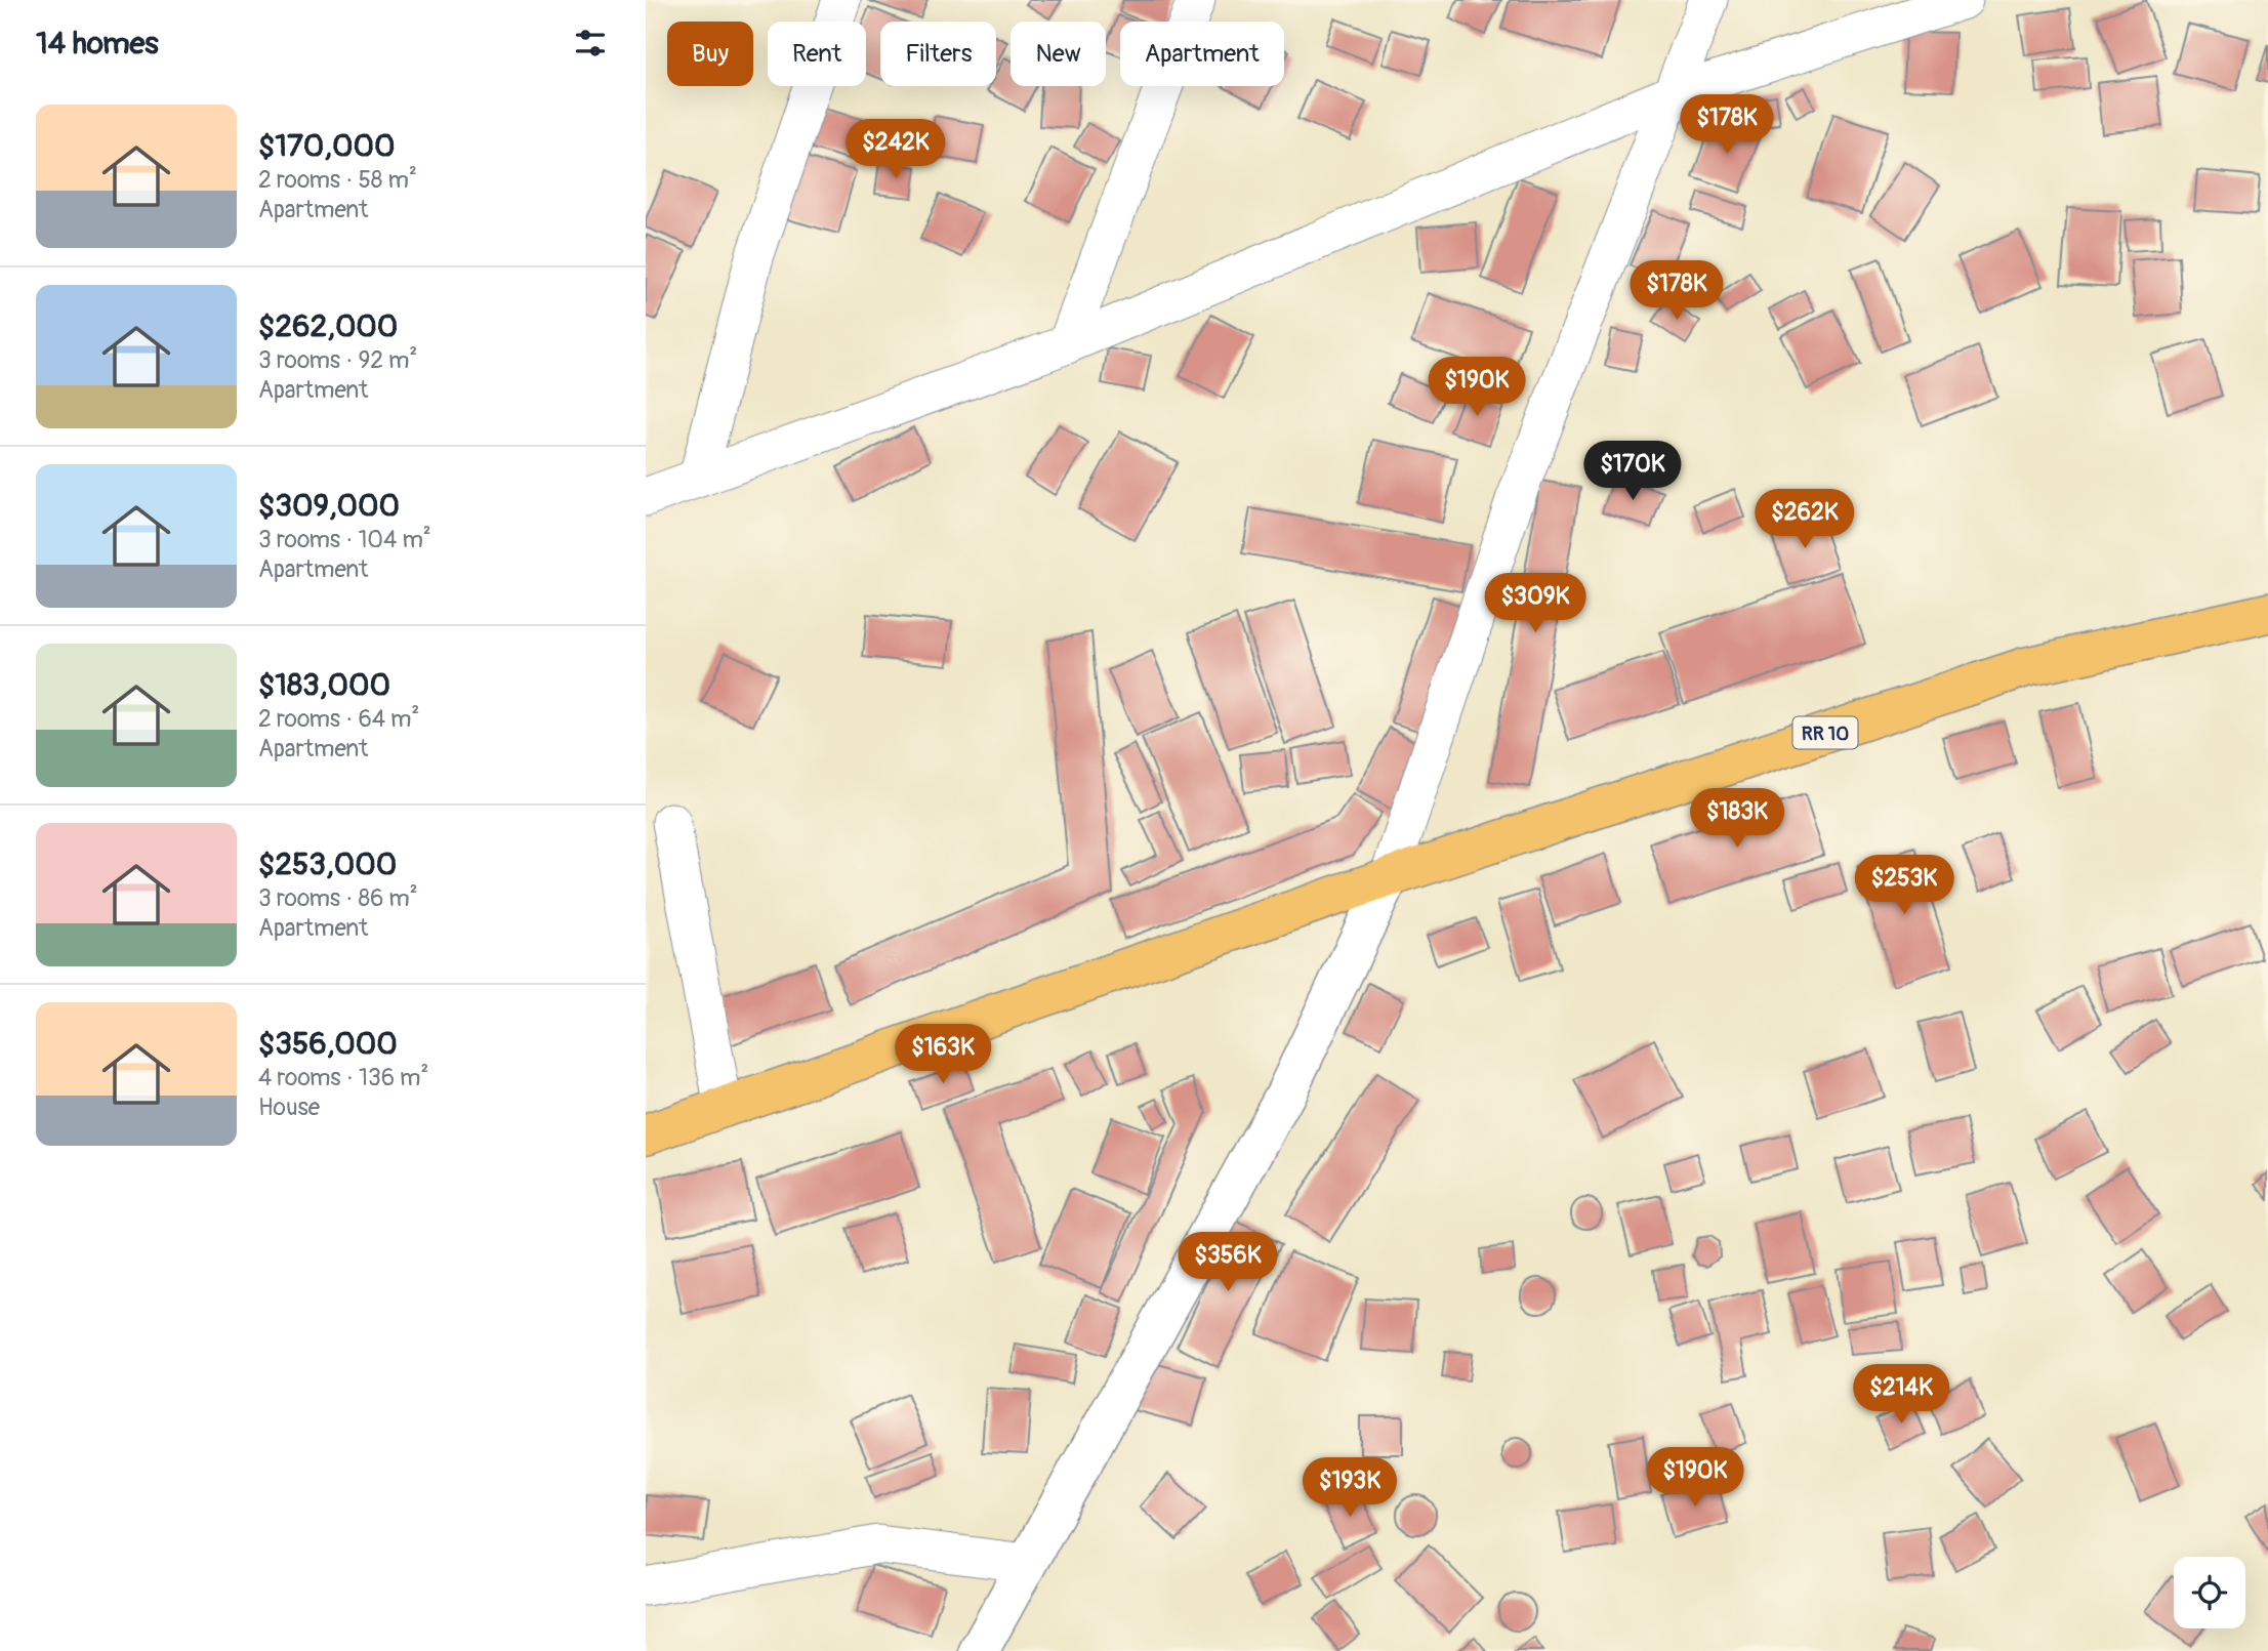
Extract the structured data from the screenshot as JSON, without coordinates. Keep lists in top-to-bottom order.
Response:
{
  "streets": {
    "main road": ["RR 10"]
  },
  "page": {
    "heading": "14 homes",
    "chip": [
      "Buy",
      "Rent",
      "Filters",
      "New",
      "Apartment"
    ],
    "list": [
      {
        "name": "$170,000",
        "note": "2 rooms · 58 m² · Apartment"
      },
      {
        "name": "$262,000",
        "note": "3 rooms · 92 m² · Apartment"
      },
      {
        "name": "$309,000",
        "note": "3 rooms · 104 m² · Apartment"
      },
      {
        "name": "$183,000",
        "note": "2 rooms · 64 m² · Apartment"
      },
      {
        "name": "$253,000",
        "note": "3 rooms · 86 m² · Apartment"
      },
      {
        "name": "$356,000",
        "note": "4 rooms · 136 m² · House"
      }
    ],
    "price": [
      "$178K",
      "$242K",
      "$178K",
      "$190K",
      "$170K",
      "$262K",
      "$309K",
      "$183K",
      "$253K",
      "$163K",
      "$356K",
      "$214K",
      "$190K",
      "$193K"
    ]
  }
}
